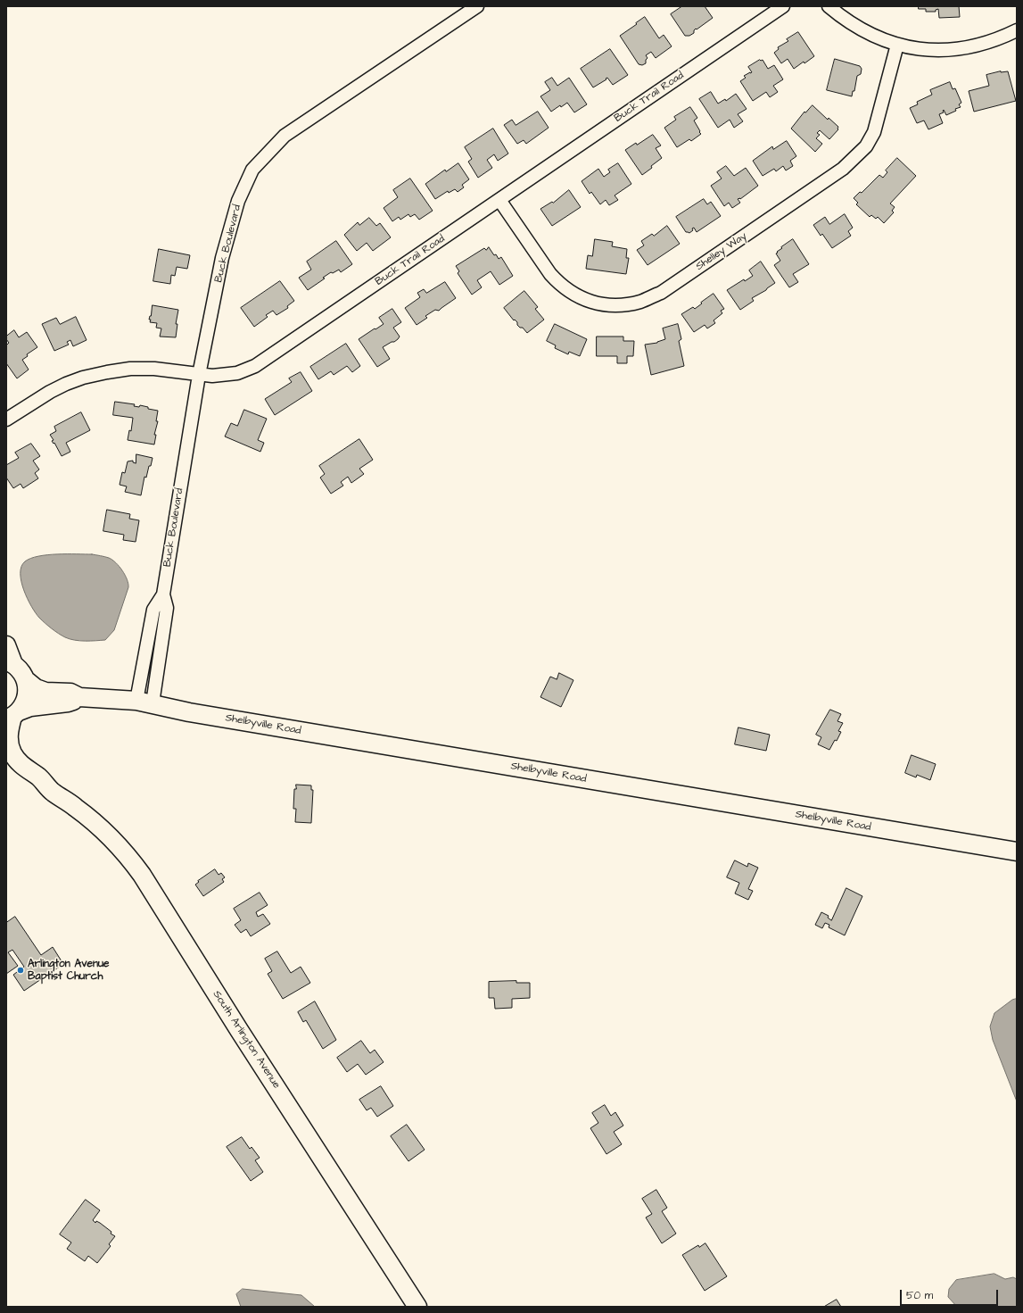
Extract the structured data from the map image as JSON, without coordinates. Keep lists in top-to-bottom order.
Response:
{
  "streets": {
    "main road": ["Shelbyville Road", "South Arlington Avenue"],
    "street": ["Buck Trail Road", "Buck Boulevard", "Shelley Way"]
  },
  "crossings": [
    ["Buck Trail Road", "Buck Boulevard"],
    ["Buck Trail Road", "Shelley Way"],
    ["Buck Boulevard", "Shelbyville Road"]
  ],
  "places": ["Arlington Avenue Baptist Church"],
  "scale_bar": "50 m"
}
